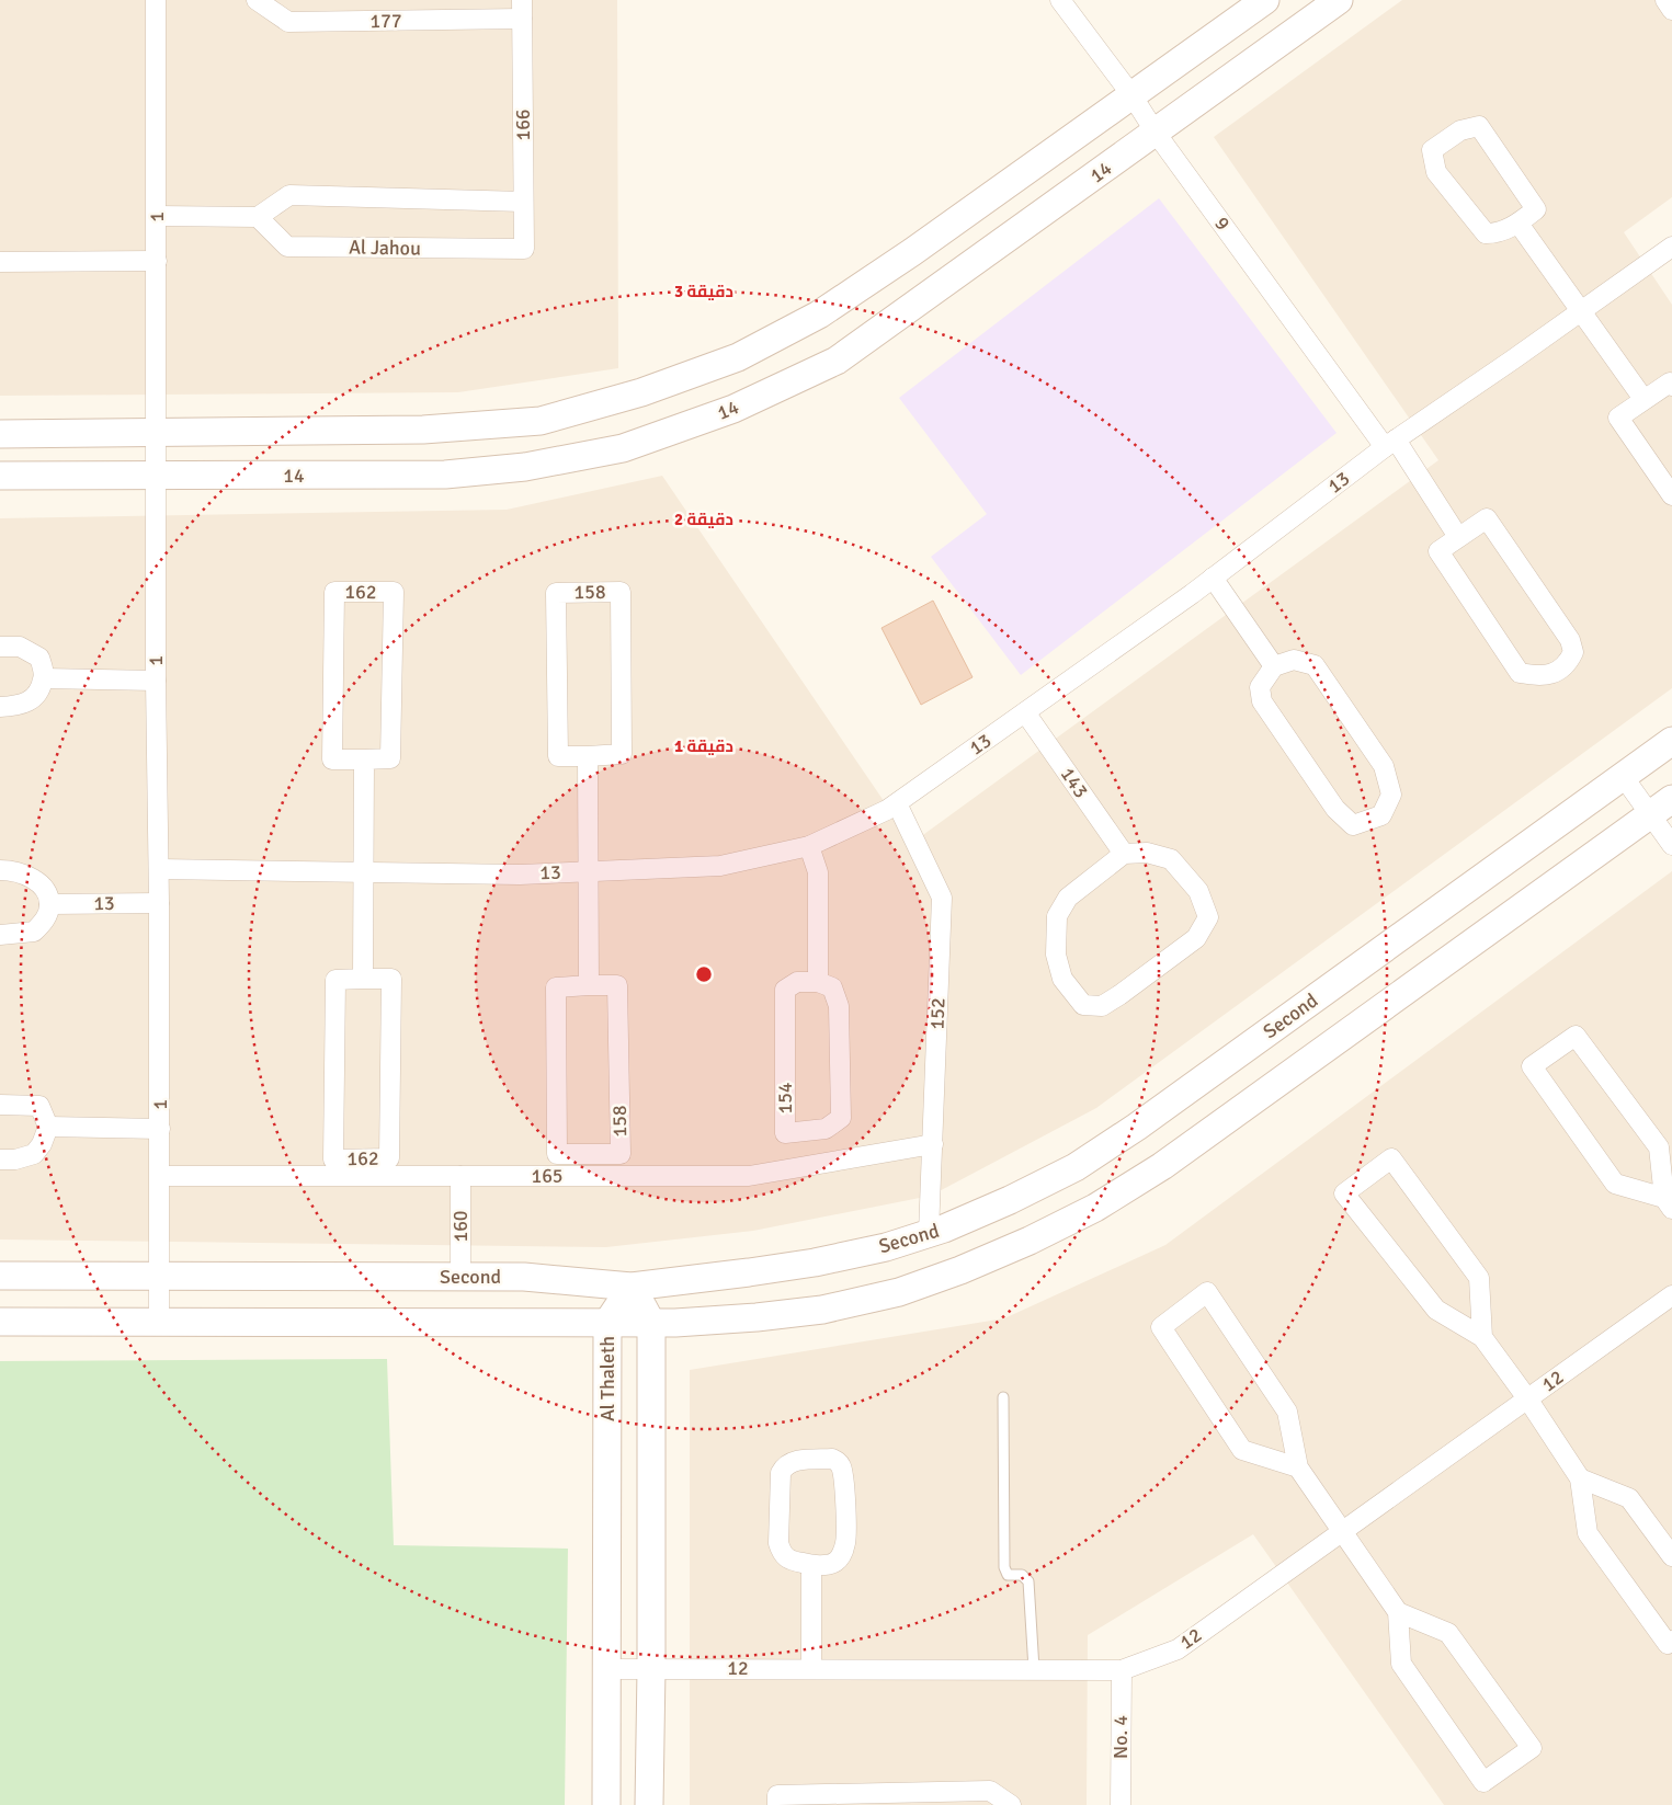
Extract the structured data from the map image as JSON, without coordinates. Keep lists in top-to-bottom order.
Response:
{
  "streets": {
    "street": [
      "177",
      "166",
      "14",
      "1",
      "9",
      "Al Jahou",
      "13",
      "162",
      "158",
      "143",
      "152",
      "Second",
      "154",
      "165",
      "160",
      "Al Thaleth",
      "12",
      "No. 4"
    ]
  },
  "crossings": [
    ["177", "166"],
    ["166", "Al Jahou"],
    ["14", "1"],
    ["14", "9"],
    ["1", "13"],
    ["1", "Second"],
    ["1", "165"],
    ["9", "13"],
    ["13", "143"],
    ["13", "152"],
    ["152", "Second"],
    ["152", "165"],
    ["Second", "160"],
    ["Second", "Al Thaleth"],
    ["165", "160"],
    ["Al Thaleth", "12"],
    ["12", "No. 4"]
  ],
  "rings": ["3 دقيقة", "2 دقيقة", "1 دقيقة"]
}
